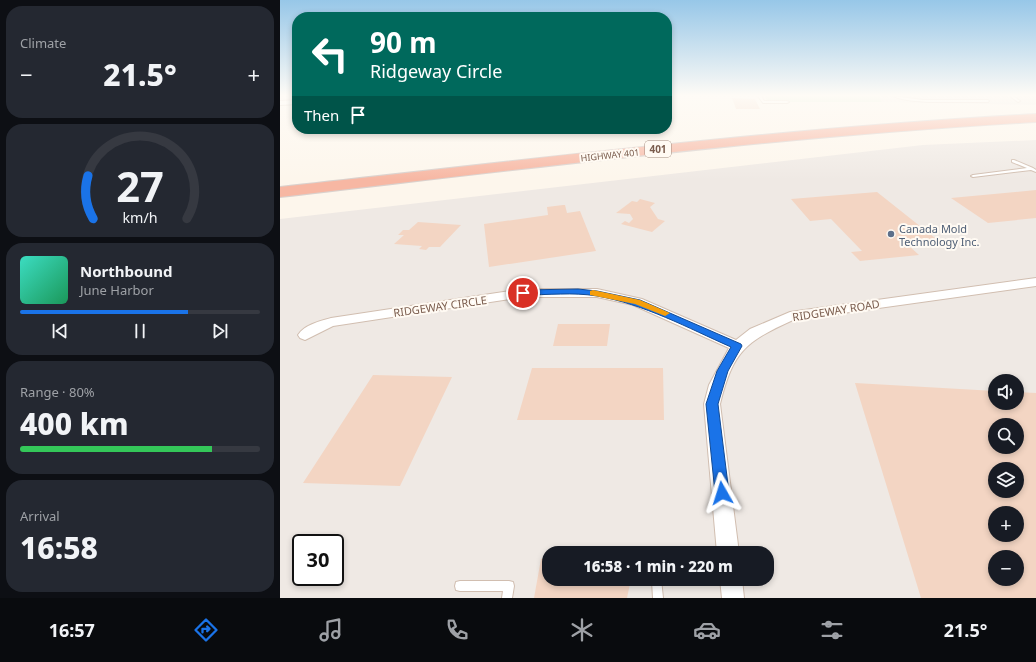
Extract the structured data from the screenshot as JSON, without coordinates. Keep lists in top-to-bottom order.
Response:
{
  "streets": {
    "highway": ["401", "HIGHWAY 401"],
    "street": ["RIDGEWAY CIRCLE", "RIDGEWAY ROAD"]
  },
  "crossings": [
    ["RIDGEWAY CIRCLE", "RIDGEWAY ROAD"]
  ],
  "places": ["Canada Mold Technology Inc."],
  "page": {
    "tile": [
      "Climate",
      ["Range · 80%", "400 km"],
      ["Arrival", "16:58"]
    ],
    "turn": ["90 m", "Ridgeway Circle"],
    "heat": ["−", "21.5°", "+"],
    "then": "Then",
    "song": ["Northbound", "June Harbor"],
    "map_buttons": ["+", "−"],
    "limit": "30",
    "trip": "16:58 · 1 min · 220 m",
    "tabs": ["16:57", "21.5°"],
    "gauge": ["27", "km/h"]
  }
}
